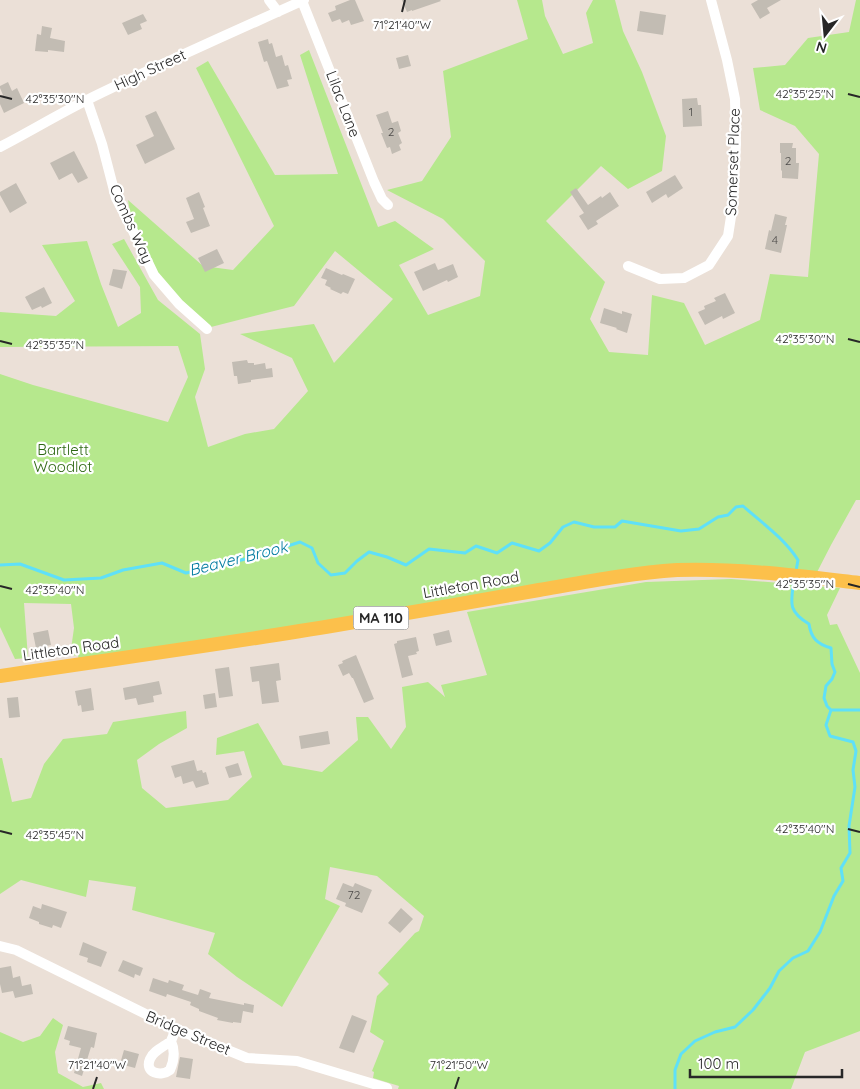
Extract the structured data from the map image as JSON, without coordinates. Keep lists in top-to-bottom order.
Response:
{
  "streets": {
    "main road": ["Littleton Road", "MA 110"],
    "street": [
      "High Street",
      "Lilac Lane",
      "Somerset Place",
      "Combs Way",
      "Bridge Street"
    ]
  },
  "crossings": [
    ["High Street", "Lilac Lane"],
    ["High Street", "Combs Way"]
  ],
  "water": ["Beaver Brook"],
  "parks": ["Bartlett Woodlot"],
  "house_numbers": [
    "1",
    "2",
    "2",
    "4",
    "72"
  ],
  "scale_bar": "100 m",
  "north": "bottom",
  "coordinates": [
    "71°21'40\"W",
    "42°35'25\"N",
    "42°35'30\"N",
    "42°35'35\"N",
    "42°35'40\"N",
    "42°35'45\"N",
    "71°21'50\"W"
  ]
}
